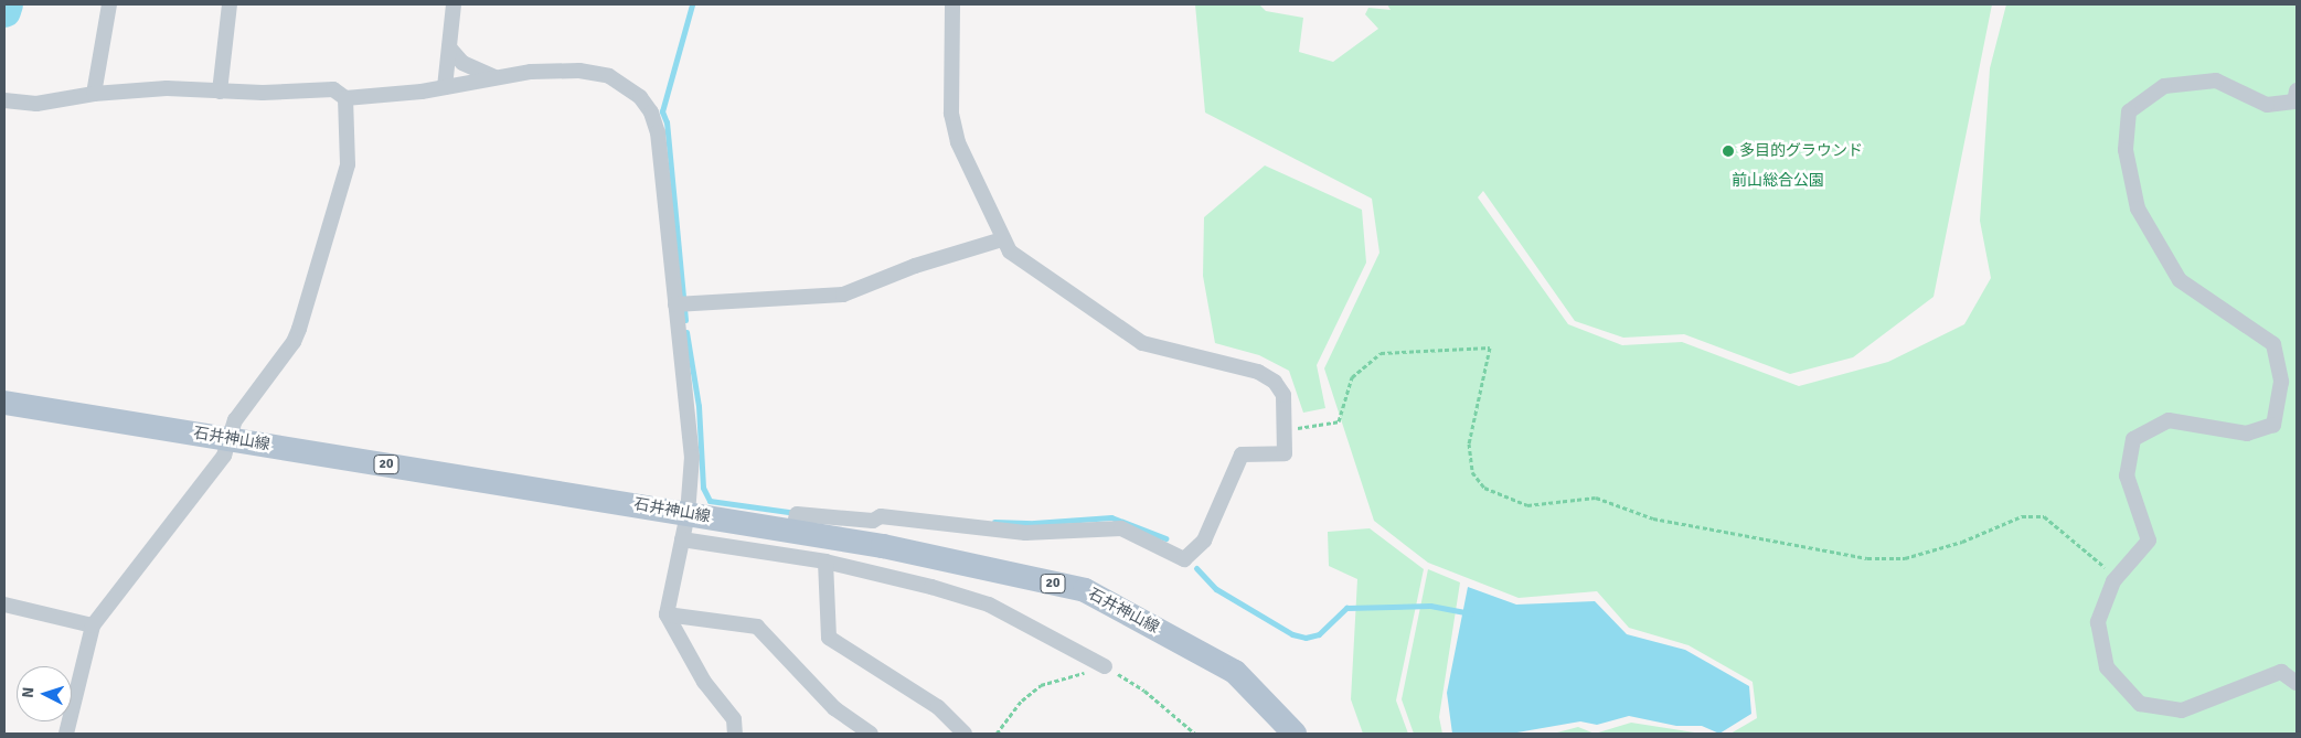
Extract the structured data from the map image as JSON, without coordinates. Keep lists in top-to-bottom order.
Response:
{
  "streets": {
    "main road": ["石井神山線", "20"]
  },
  "parks": ["前山総合公園"],
  "places": ["多目的グラウンド"],
  "north": "left"
}
